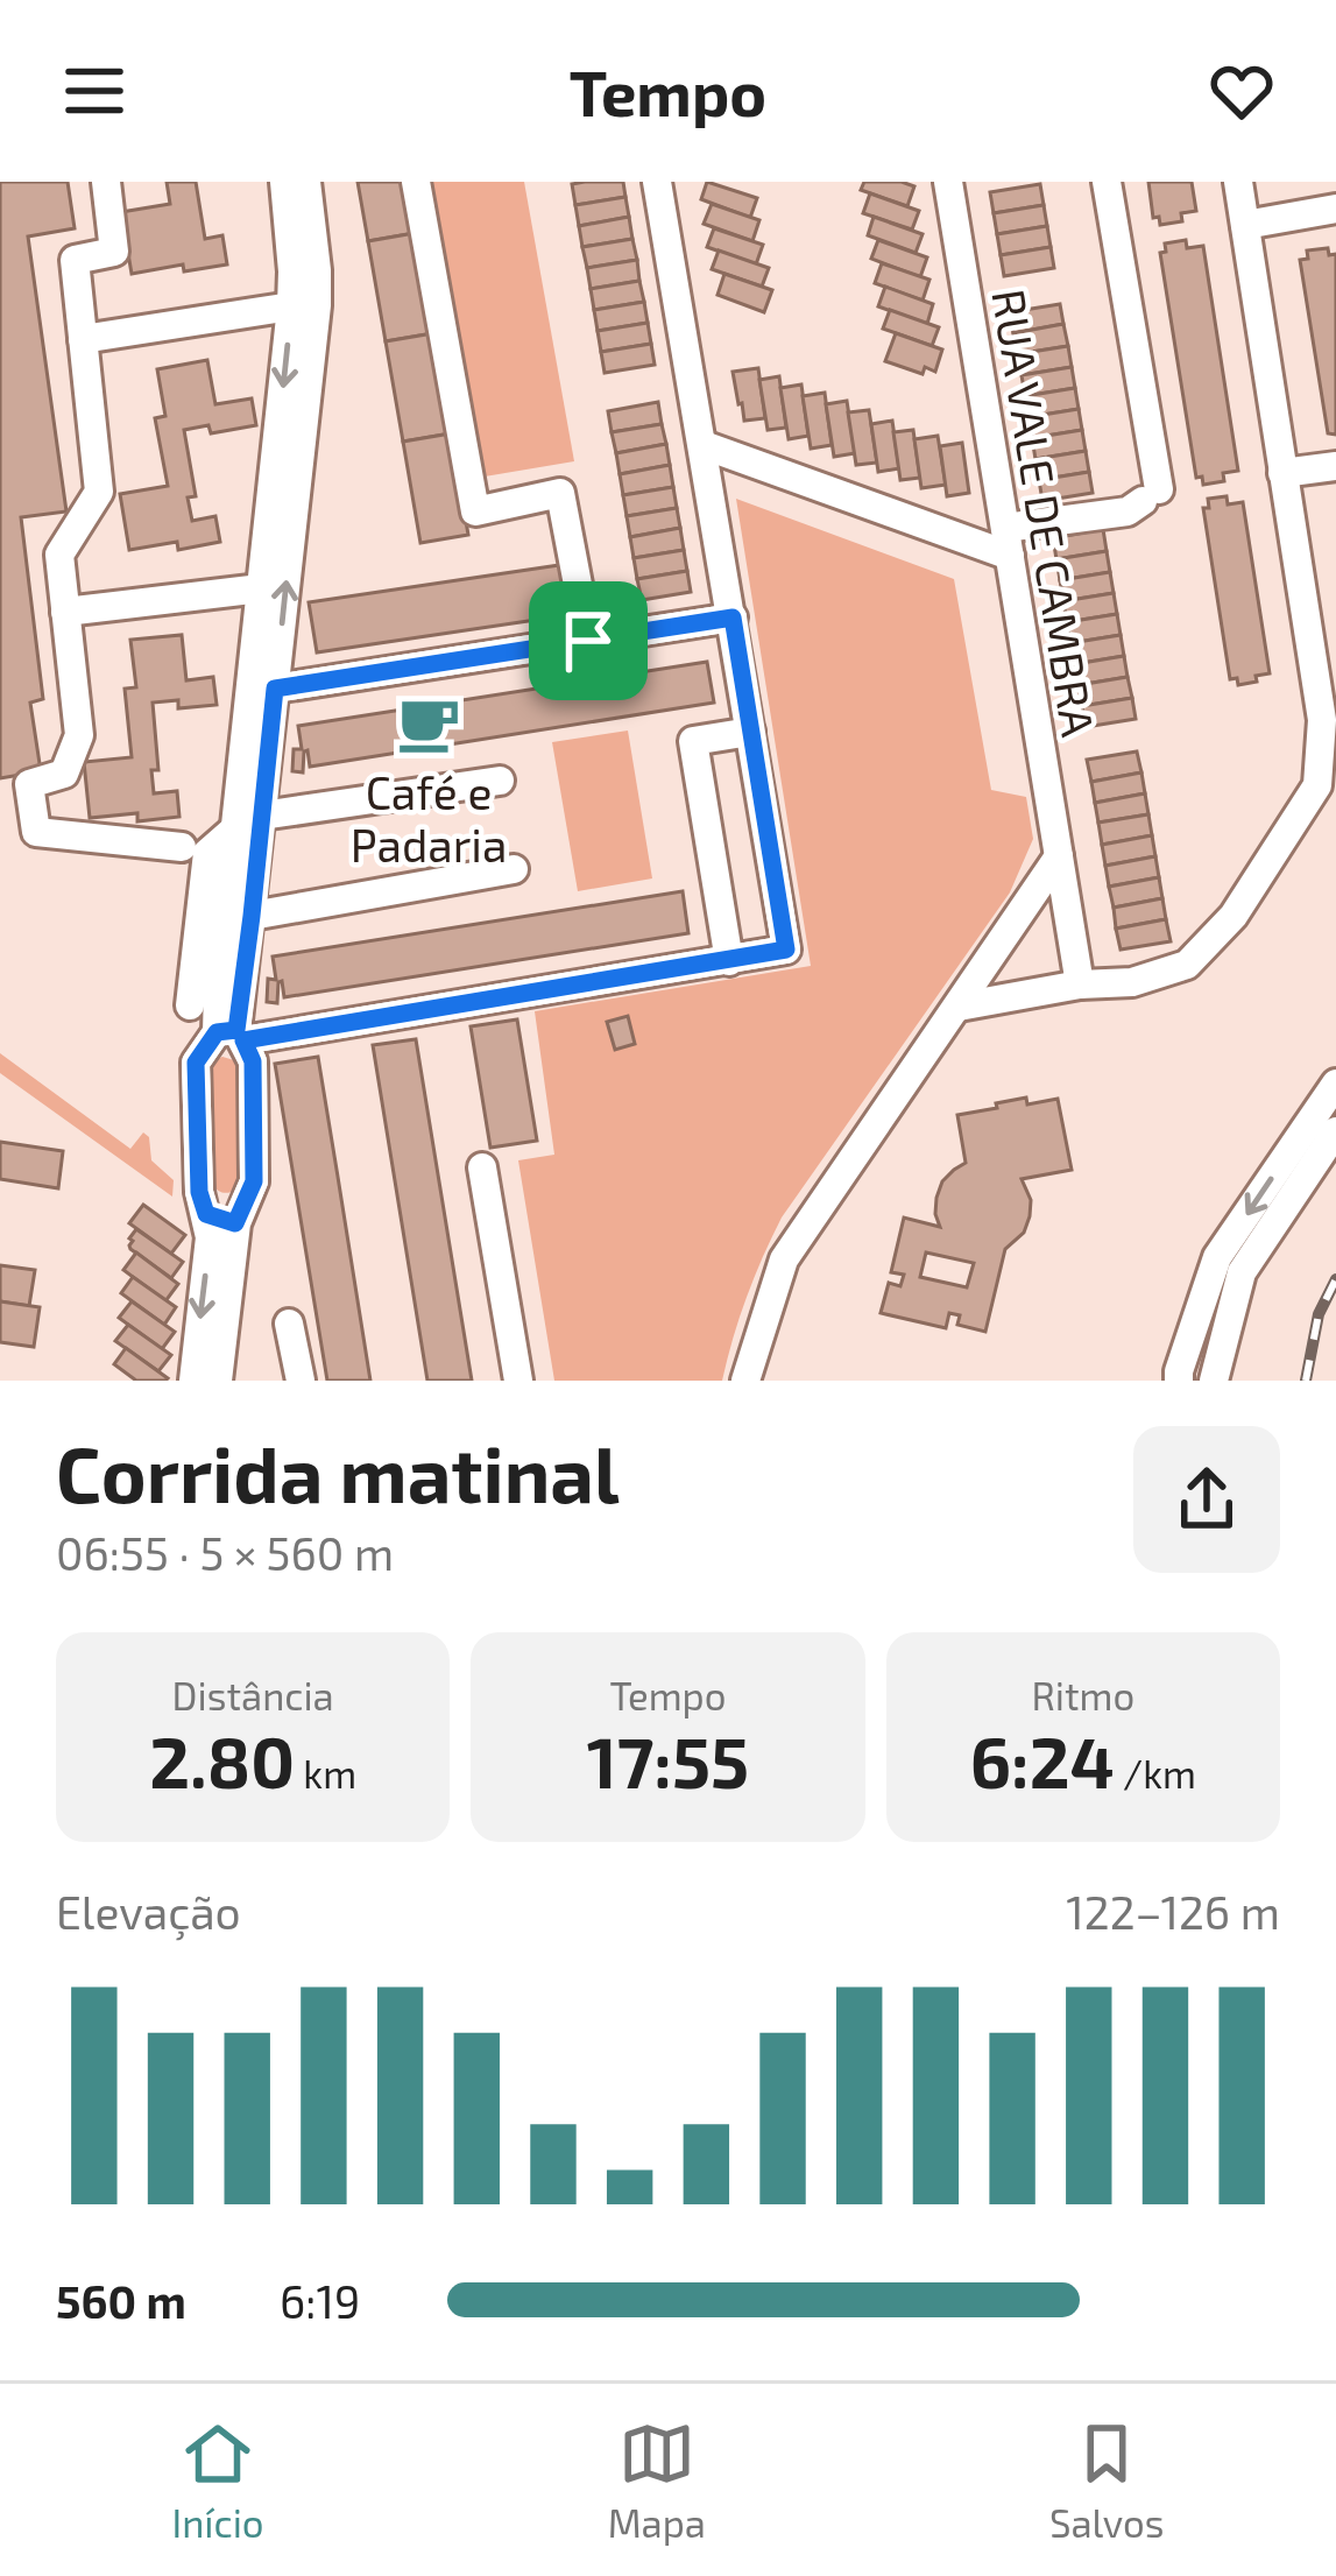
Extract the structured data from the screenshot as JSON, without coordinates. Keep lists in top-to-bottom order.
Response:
{
  "streets": {
    "street": ["RUA VALE DE CAMBRA"]
  },
  "places": {
    "cafe": ["Café e Padaria"]
  },
  "page": {
    "header": "Tempo",
    "heading": ["Corrida matinal", "06:55 · 5 × 560 m"],
    "stats": [
      ["Distância", "2.80 km"],
      ["Tempo", "17:55"],
      ["Ritmo", "6:24 /km"]
    ],
    "chart": ["Elevação", "122–126 m"],
    "list": [
      {
        "name": "560 m",
        "note": "6:19"
      }
    ],
    "tabs": ["Início", "Mapa", "Salvos"]
  }
}
